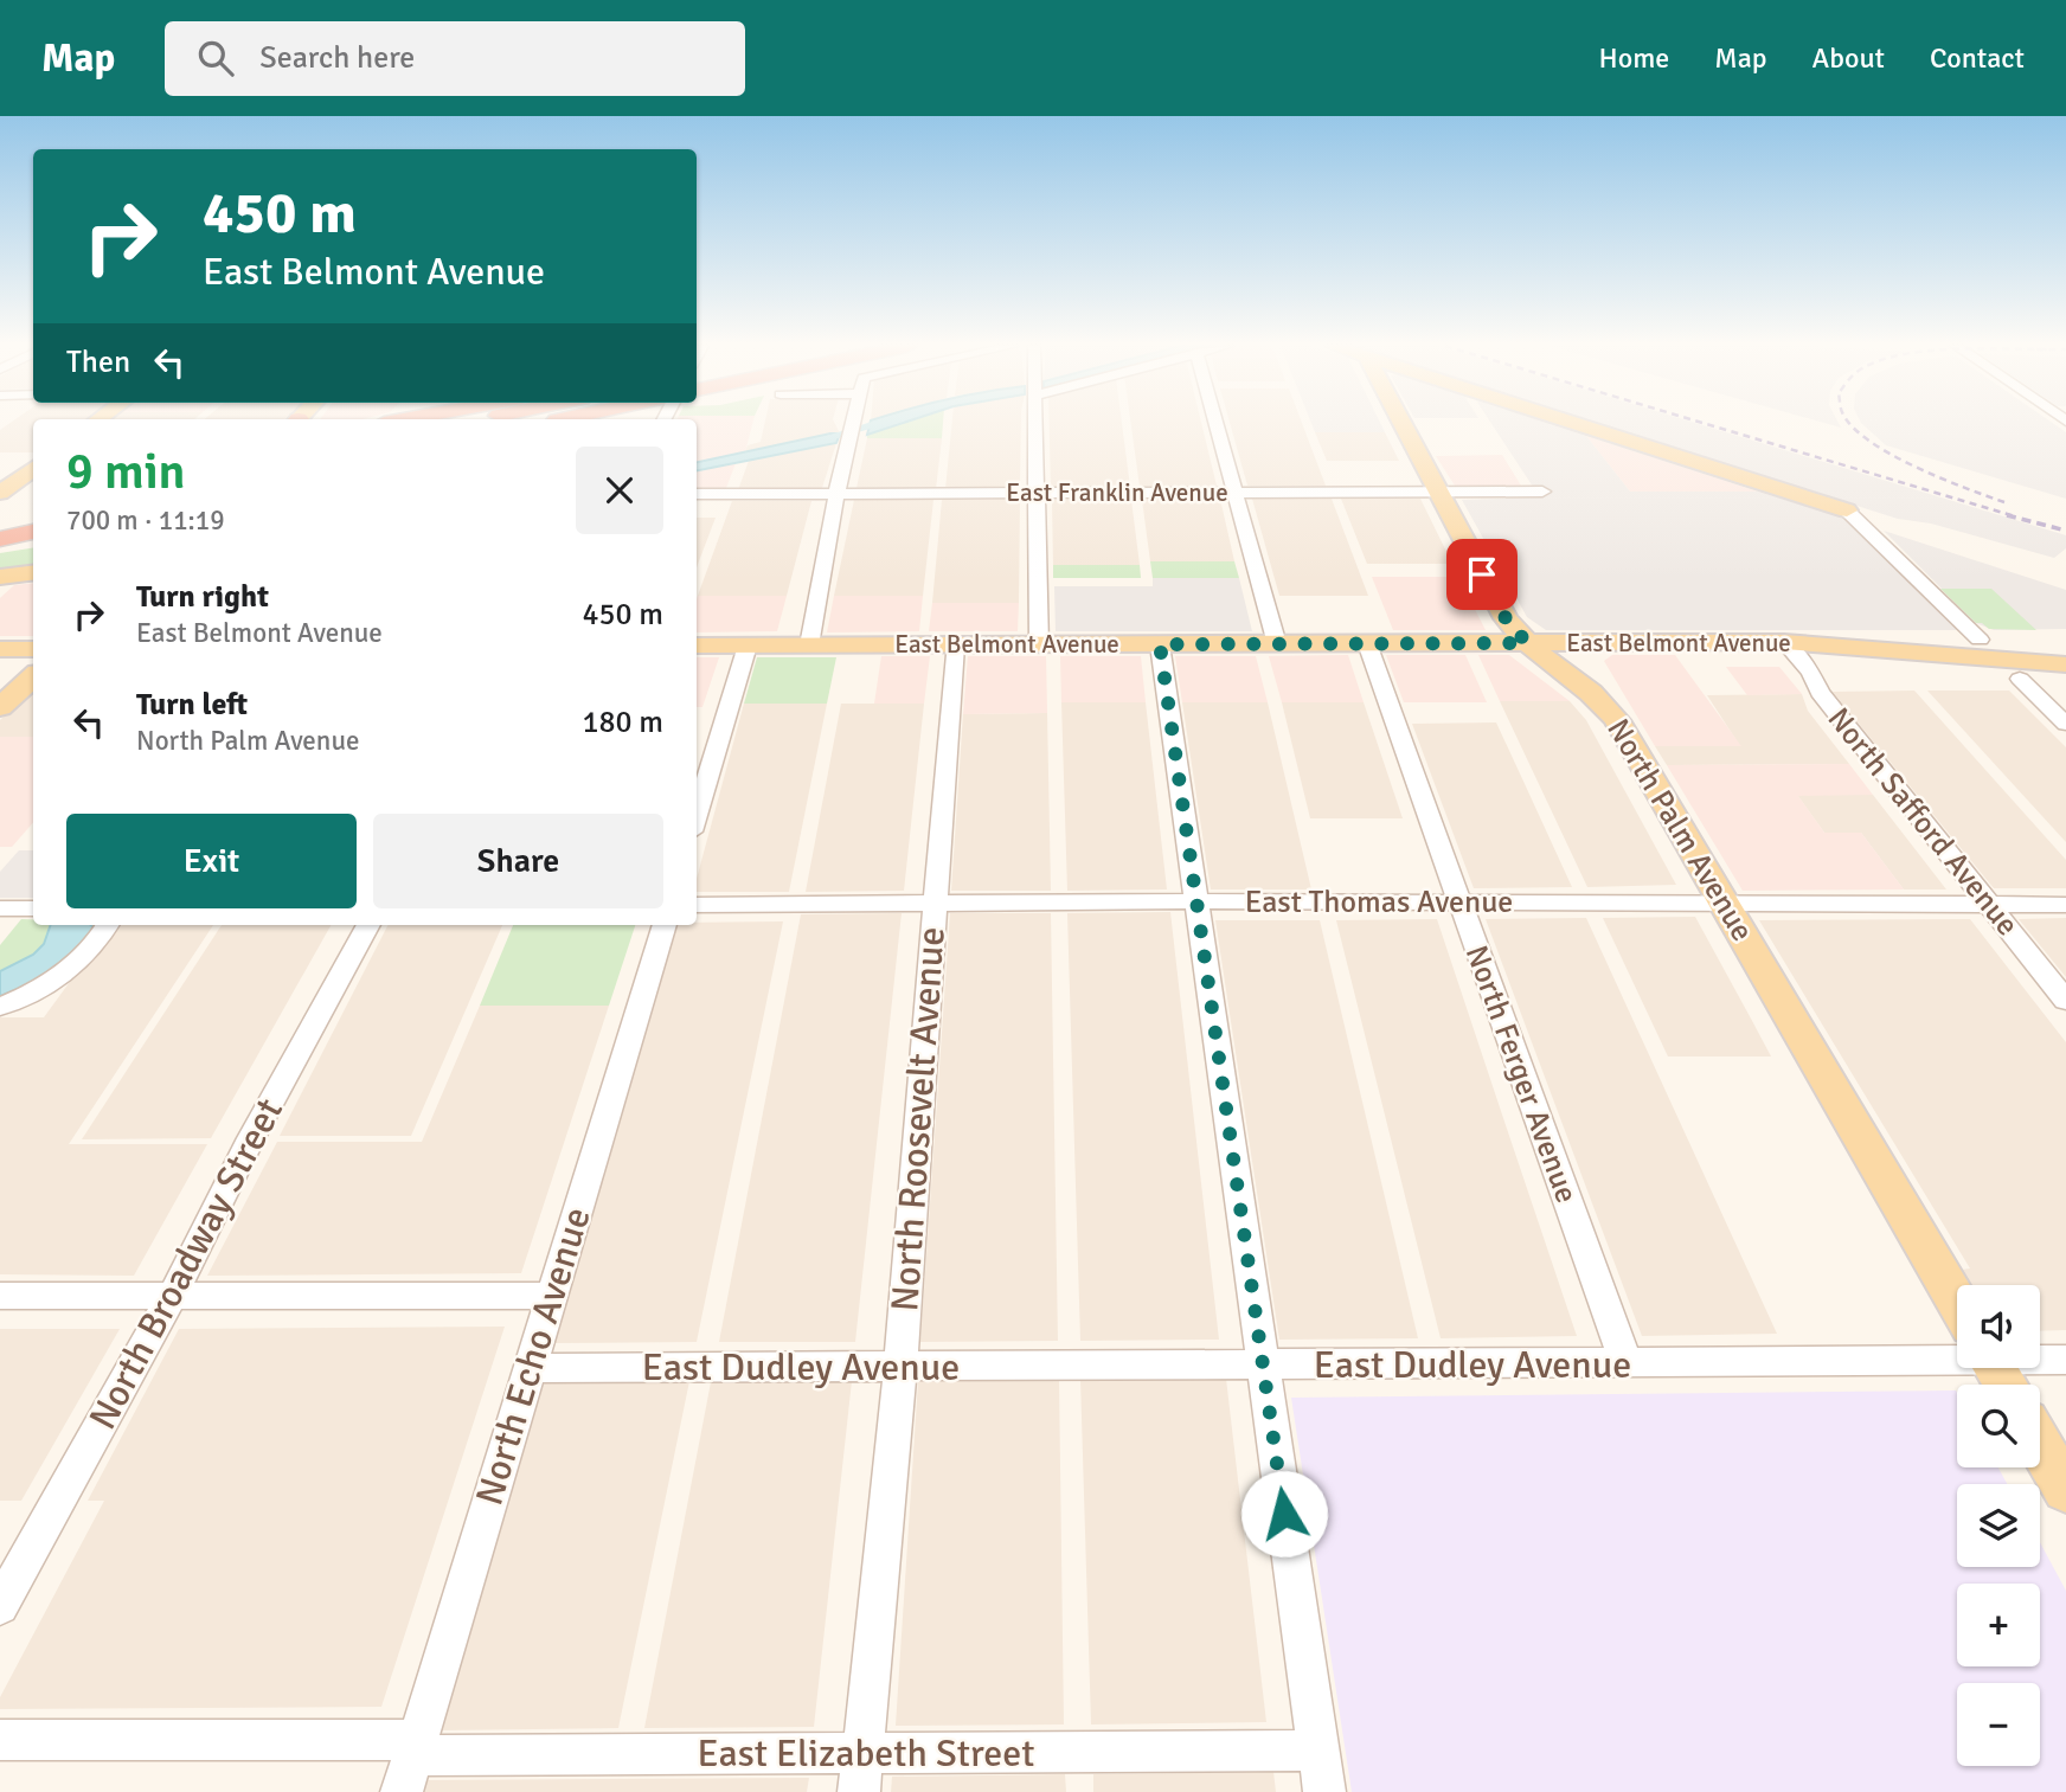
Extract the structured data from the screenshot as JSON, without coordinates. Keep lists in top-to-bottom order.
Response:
{
  "streets": {
    "main road": ["East Belmont Avenue", "North Palm Avenue"],
    "street": [
      "East Franklin Avenue",
      "North Safford Avenue",
      "East Thomas Avenue",
      "North Ferger Avenue",
      "North Roosevelt Avenue",
      "North Broadway Street",
      "North Echo Avenue",
      "East Dudley Avenue",
      "East Elizabeth Street"
    ]
  },
  "crossings": [
    ["East Franklin Avenue", "North Palm Avenue"],
    ["East Belmont Avenue", "North Safford Avenue"],
    ["East Belmont Avenue", "North Palm Avenue"],
    ["East Belmont Avenue", "North Ferger Avenue"],
    ["East Belmont Avenue", "North Roosevelt Avenue"],
    ["North Safford Avenue", "East Thomas Avenue"],
    ["North Palm Avenue", "East Thomas Avenue"],
    ["East Thomas Avenue", "North Ferger Avenue"],
    ["East Thomas Avenue", "North Roosevelt Avenue"],
    ["North Ferger Avenue", "East Dudley Avenue"],
    ["North Roosevelt Avenue", "East Dudley Avenue"],
    ["North Roosevelt Avenue", "East Elizabeth Street"],
    ["North Echo Avenue", "East Dudley Avenue"],
    ["North Echo Avenue", "East Elizabeth Street"]
  ],
  "page": {
    "header": "Map",
    "search": "Search here",
    "nav": [
      "Home",
      "Map",
      "About",
      "Contact"
    ],
    "turn": ["450 m", "East Belmont Avenue"],
    "then": "Then",
    "heading": ["9 min", "700 m · 11:19"],
    "list": [
      {
        "name": "Turn right",
        "note": "East Belmont Avenue",
        "value": "450 m"
      },
      {
        "name": "Turn left",
        "note": "North Palm Avenue",
        "value": "180 m"
      }
    ],
    "buttons": ["Exit", "Share"],
    "map_buttons": ["+", "−"]
  }
}
